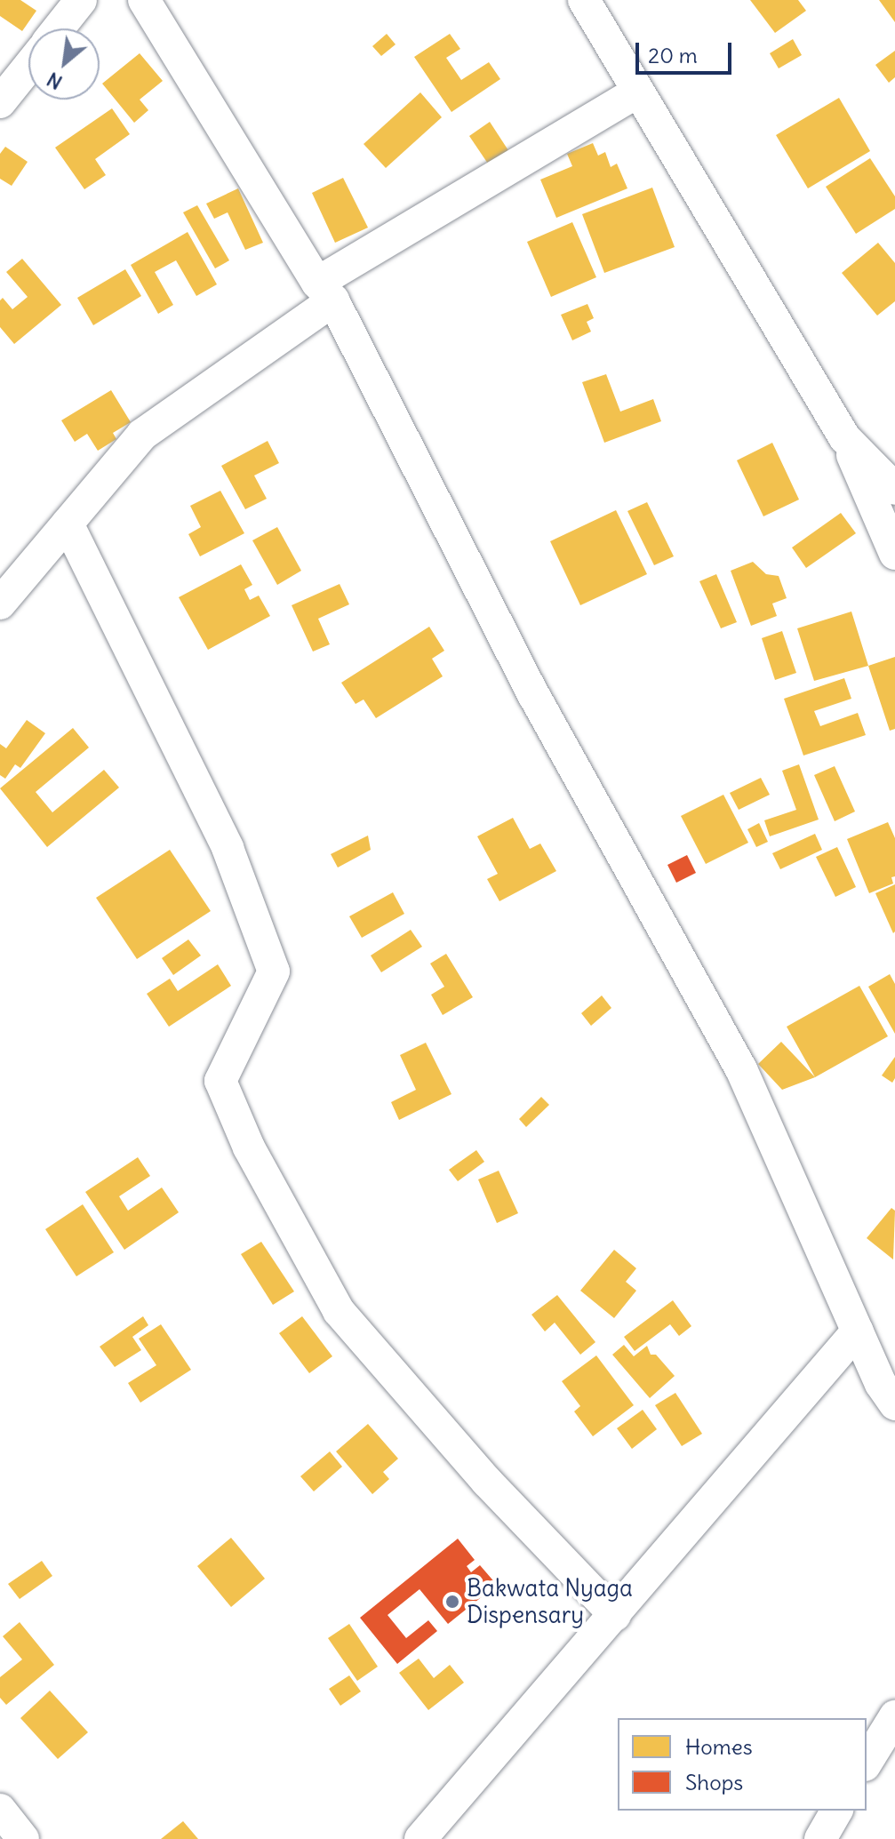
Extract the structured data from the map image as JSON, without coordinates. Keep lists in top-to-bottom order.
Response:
{
  "places": ["Bakwata Nyaga Dispensary"],
  "legend": ["Homes", "Shops"],
  "scale_bar": "20 m",
  "north": "bottom left"
}
